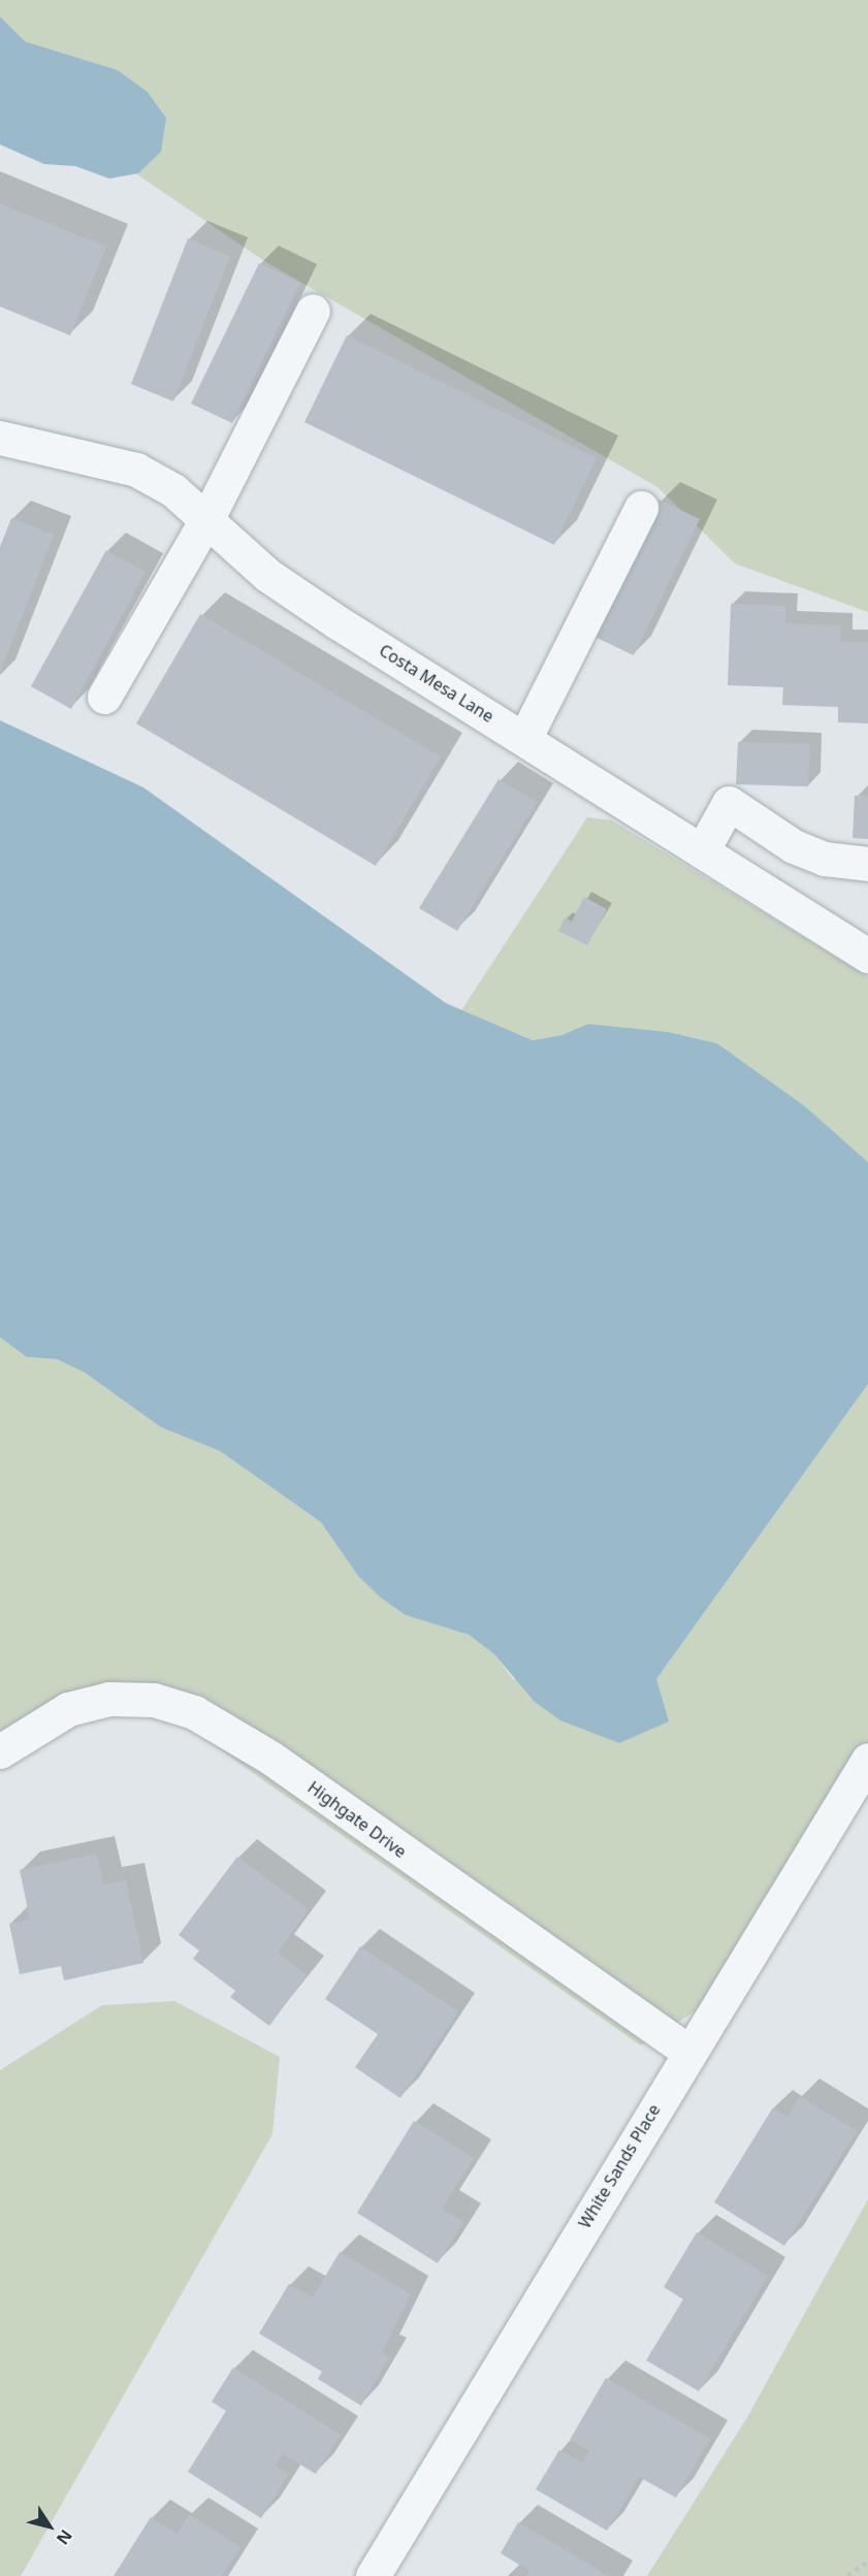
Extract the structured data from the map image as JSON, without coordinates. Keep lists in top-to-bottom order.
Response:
{
  "streets": {
    "street": ["Costa Mesa Lane", "Highgate Drive", "White Sands Place"]
  },
  "crossings": [
    ["Highgate Drive", "White Sands Place"]
  ],
  "north": "bottom right"
}
